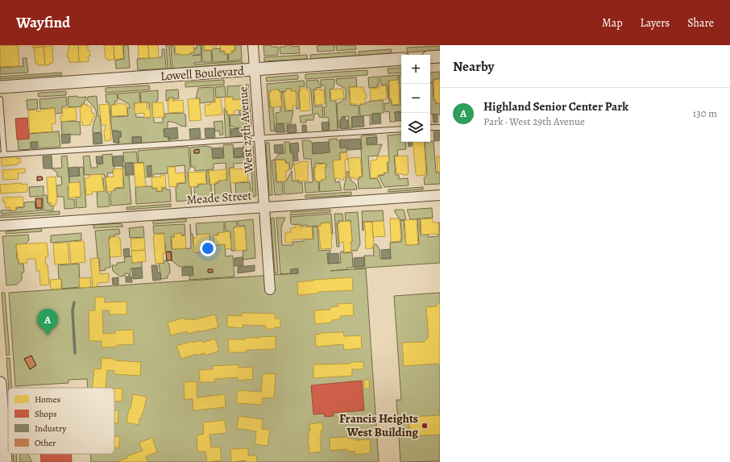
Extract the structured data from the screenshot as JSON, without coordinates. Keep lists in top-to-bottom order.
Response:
{
  "streets": {
    "street": ["Lowell Boulevard", "West 27th Avenue", "Meade Street"]
  },
  "crossings": [
    ["Lowell Boulevard", "West 27th Avenue"],
    ["West 27th Avenue", "Meade Street"]
  ],
  "places": ["Francis Heights West Building"],
  "legend": [
    "Homes",
    "Shops",
    "Industry",
    "Other"
  ],
  "page": {
    "header": "Wayfind",
    "nav": ["Map", "Layers", "Share"],
    "heading": "Nearby",
    "map_buttons": ["+", "−"],
    "list": [
      {
        "mark": "A",
        "name": "Highland Senior Center Park",
        "note": "Park · West 29th Avenue",
        "value": "130 m"
      }
    ],
    "pins": "A"
  }
}
